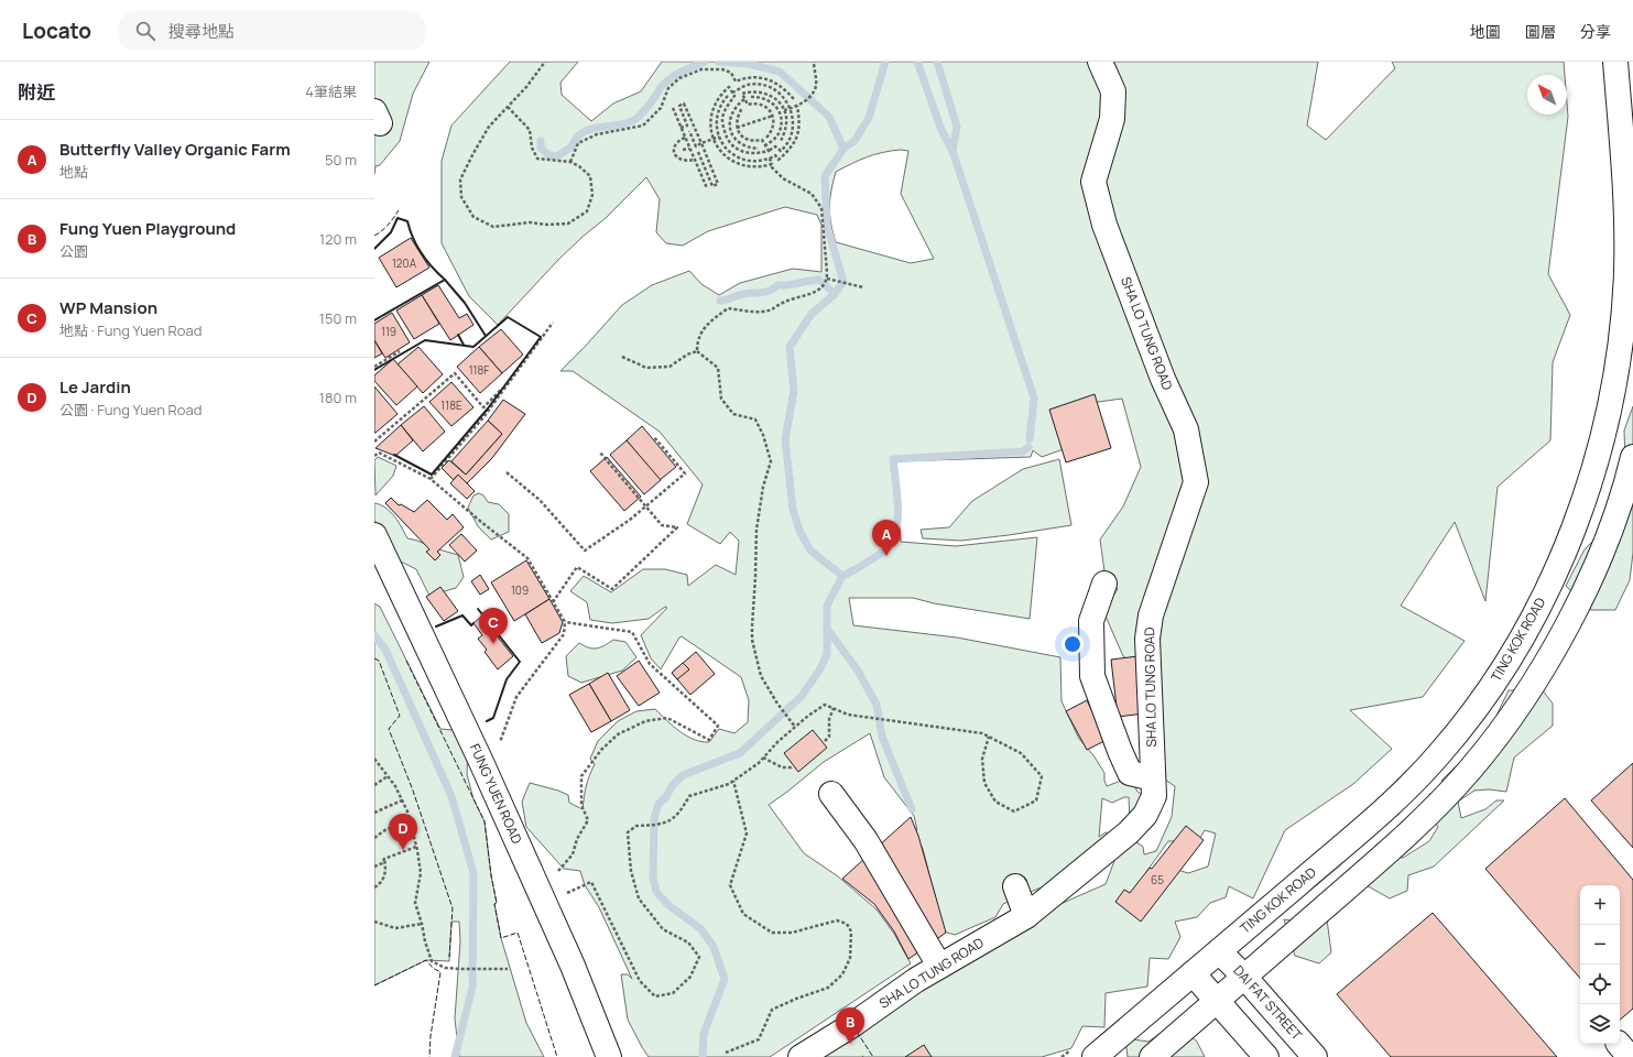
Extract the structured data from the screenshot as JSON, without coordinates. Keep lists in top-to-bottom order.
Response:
{
  "streets": {
    "main road": [
      "SHA LO TUNG ROAD",
      "TING KOK ROAD",
      "FUNG YUEN ROAD",
      "DAI FAT STREET"
    ]
  },
  "crossings": [
    ["TING KOK ROAD", "DAI FAT STREET"]
  ],
  "house_numbers": [
    "120A",
    "119",
    "118F",
    "118E",
    "109",
    "65"
  ],
  "north": "top left",
  "page": {
    "header": "Locato",
    "search": "搜尋地點",
    "nav": ["地圖", "圖層", "分享"],
    "heading": ["附近", "4筆結果"],
    "list": [
      {
        "mark": "A",
        "name": "Butterfly Valley Organic Farm",
        "note": "地點",
        "value": "50 m"
      },
      {
        "mark": "B",
        "name": "Fung Yuen Playground",
        "note": "公園",
        "value": "120 m"
      },
      {
        "mark": "C",
        "name": "WP Mansion",
        "note": "地點 · Fung Yuen Road",
        "value": "150 m"
      },
      {
        "mark": "D",
        "name": "Le Jardin",
        "note": "公園 · Fung Yuen Road",
        "value": "180 m"
      }
    ],
    "pins": [
      "A",
      "C",
      "D",
      "B"
    ],
    "map_buttons": ["+", "−"]
  }
}
